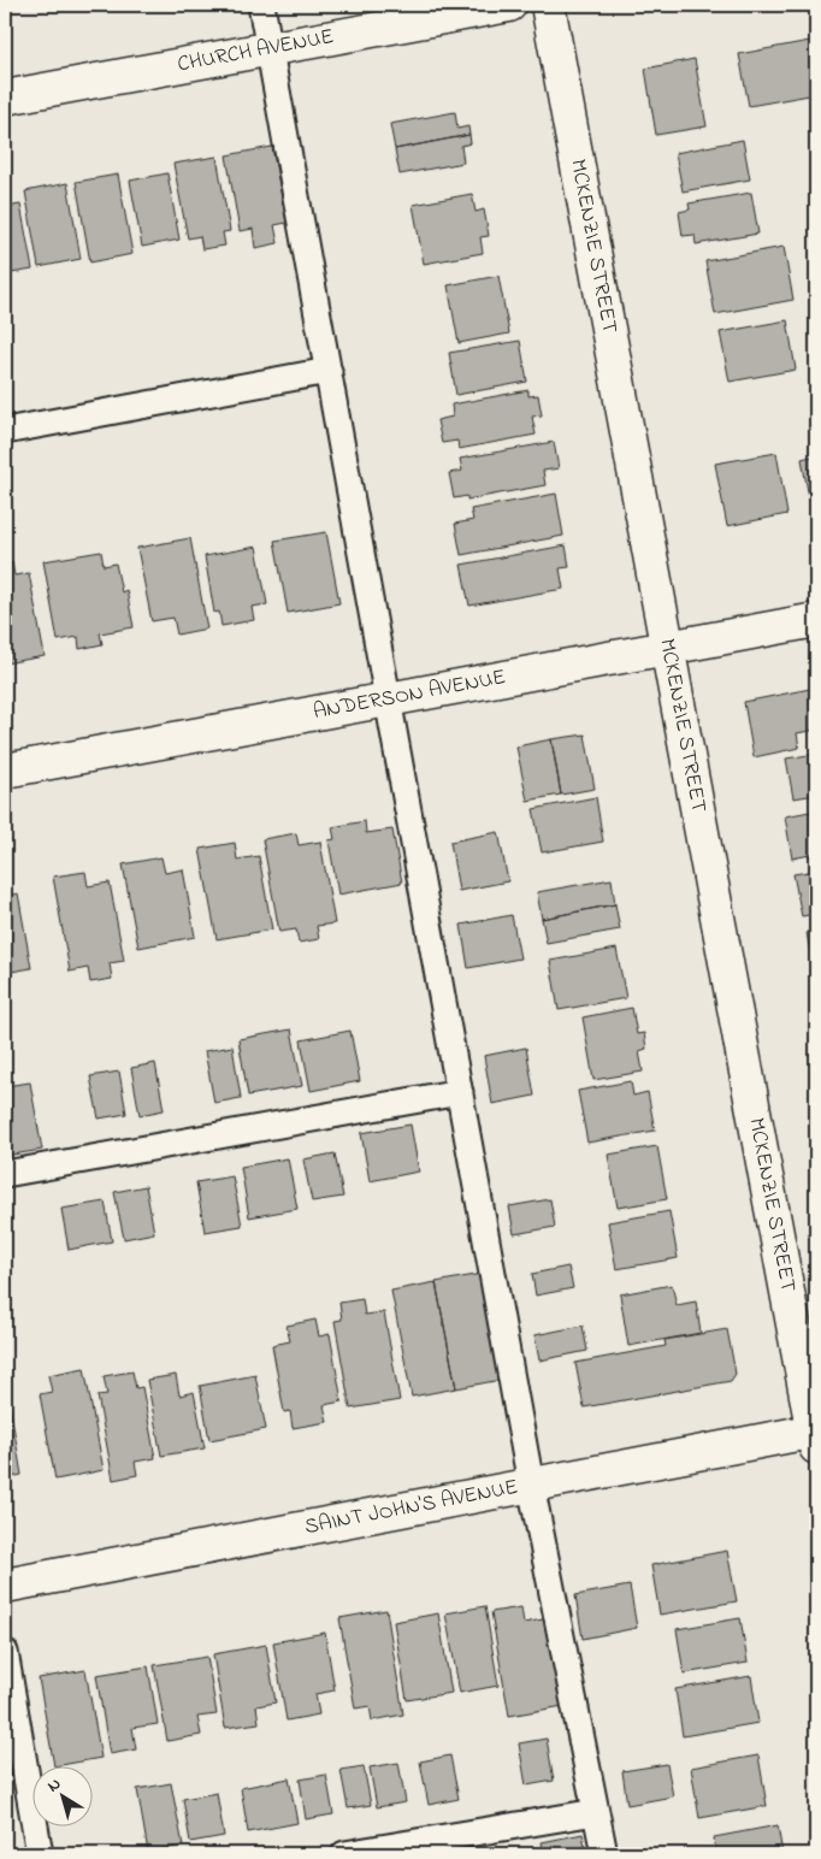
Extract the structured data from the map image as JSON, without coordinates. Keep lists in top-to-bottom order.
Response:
{
  "streets": {
    "street": [
      "CHURCH AVENUE",
      "MCKENZIE STREET",
      "ANDERSON AVENUE",
      "SAINT JOHN'S AVENUE"
    ]
  },
  "crossings": [
    ["MCKENZIE STREET", "ANDERSON AVENUE"],
    ["MCKENZIE STREET", "SAINT JOHN'S AVENUE"]
  ],
  "north": "top left"
}
